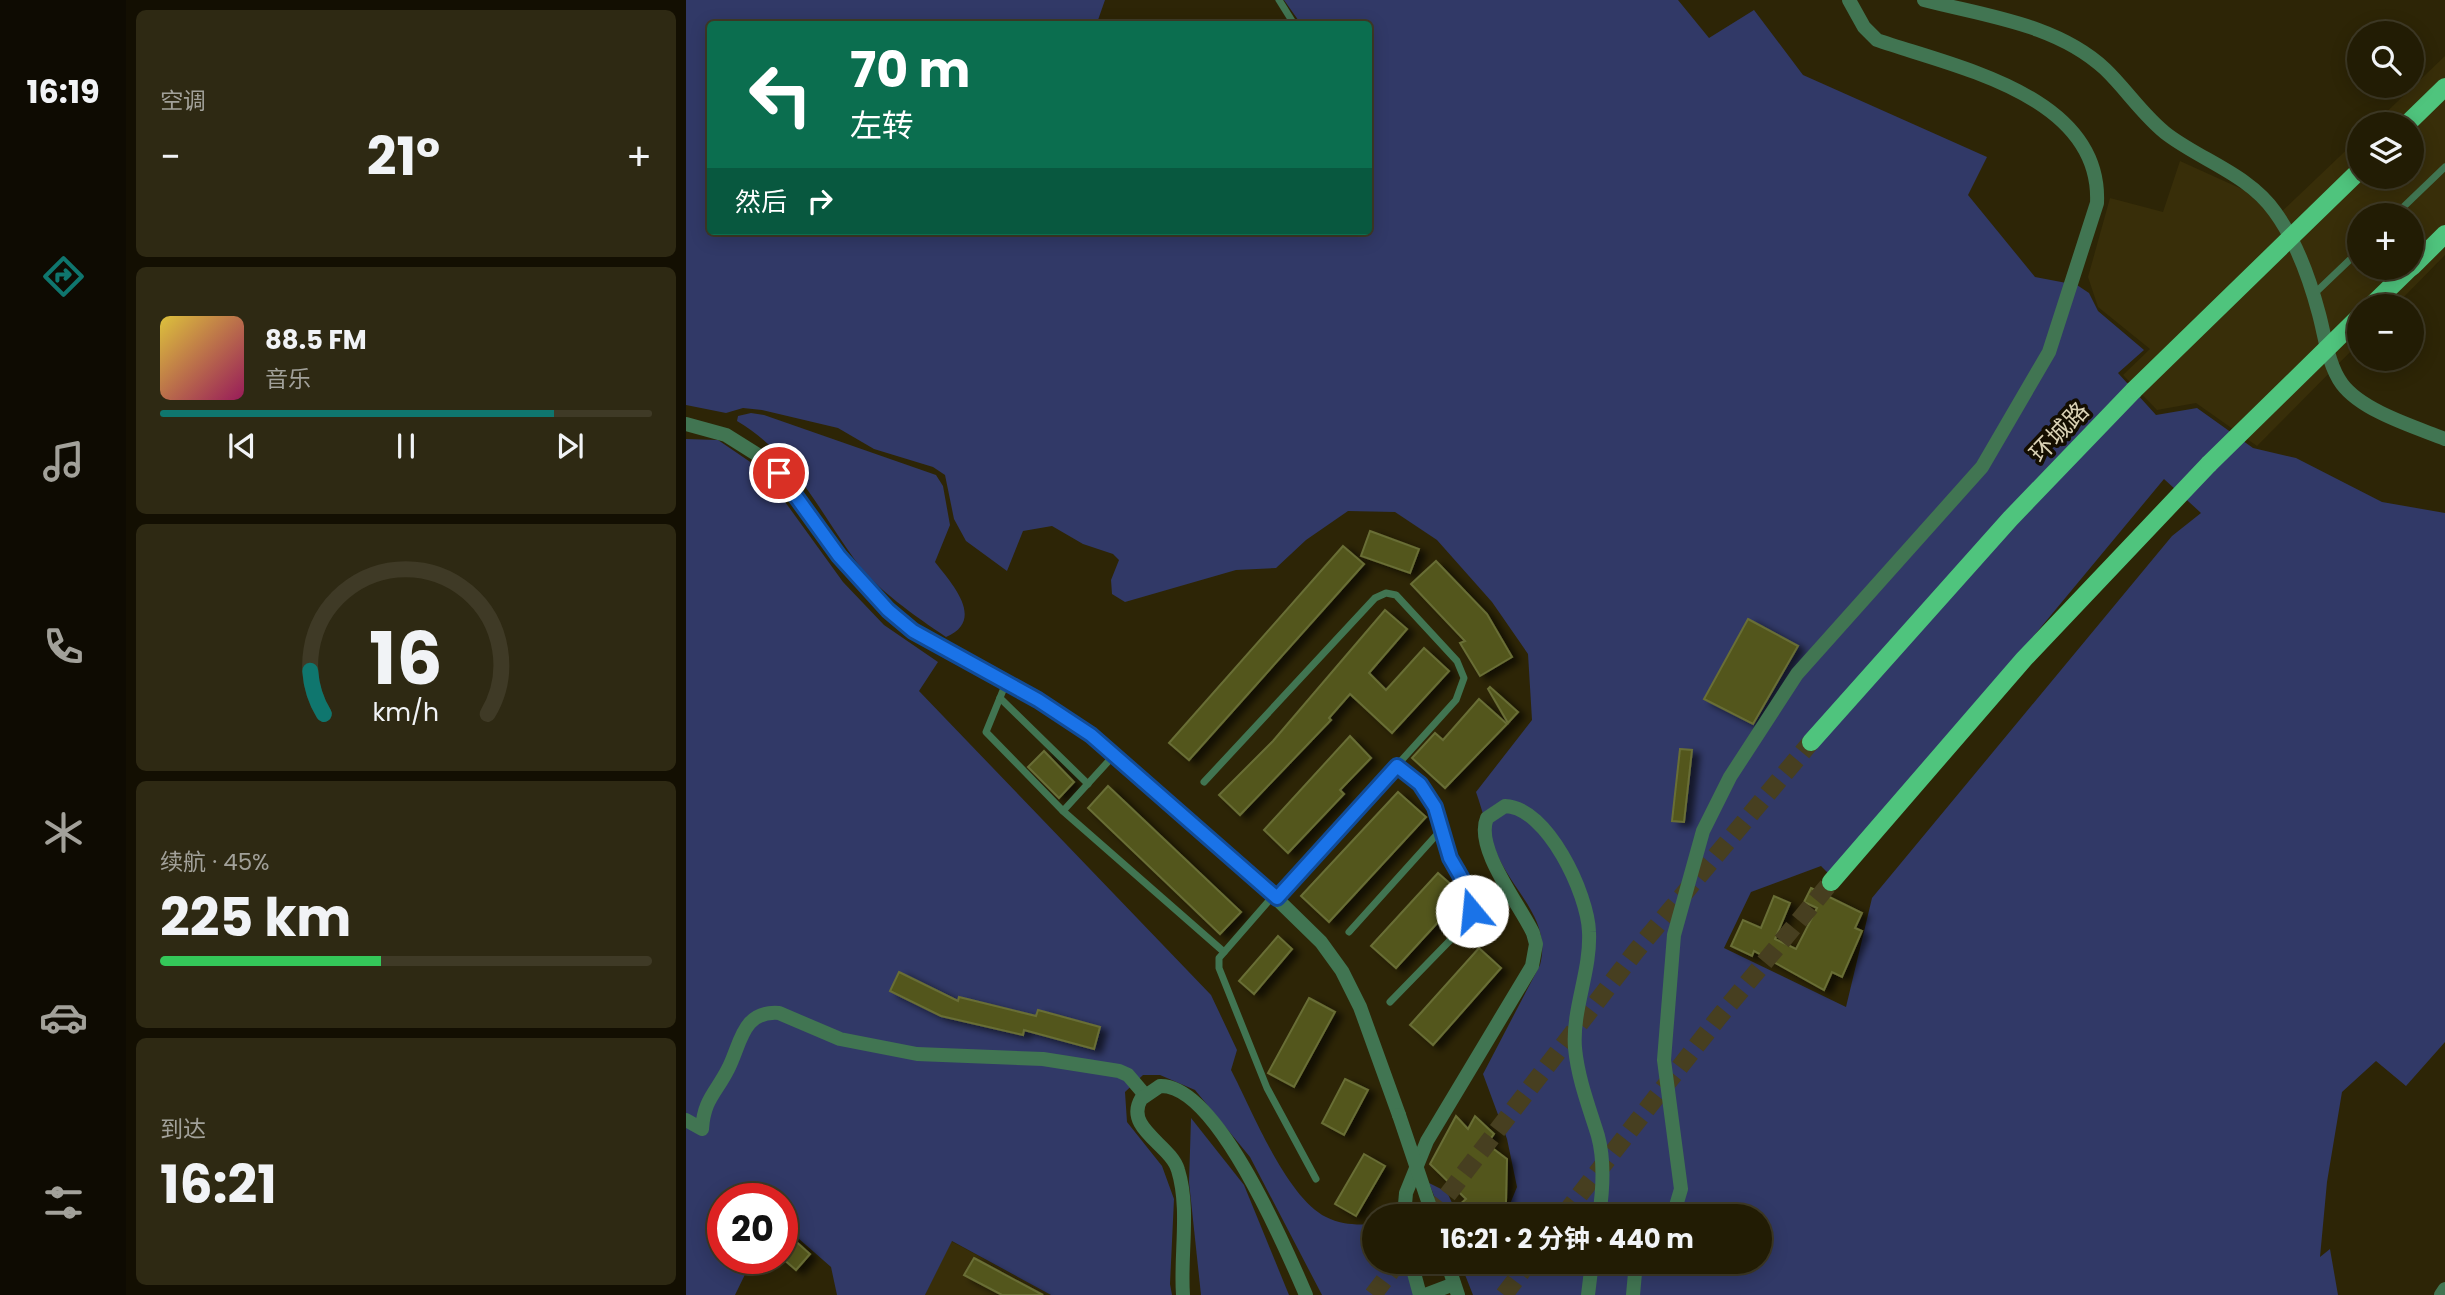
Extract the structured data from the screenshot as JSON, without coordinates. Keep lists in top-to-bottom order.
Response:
{
  "streets": {
    "main road": ["环城路"]
  },
  "page": {
    "tabs": "16:19",
    "tile": [
      "空调",
      ["续航 · 45%", "225 km"],
      ["到达", "16:21"]
    ],
    "map_buttons": ["+", "−"],
    "turn": ["70 m", "左转"],
    "heat": ["−", "21°", "+"],
    "then": "然后",
    "song": ["88.5 FM", "音乐"],
    "limit": "20",
    "trip": "16:21 · 2 分钟 · 440 m",
    "gauge": ["16", "km/h"]
  }
}
